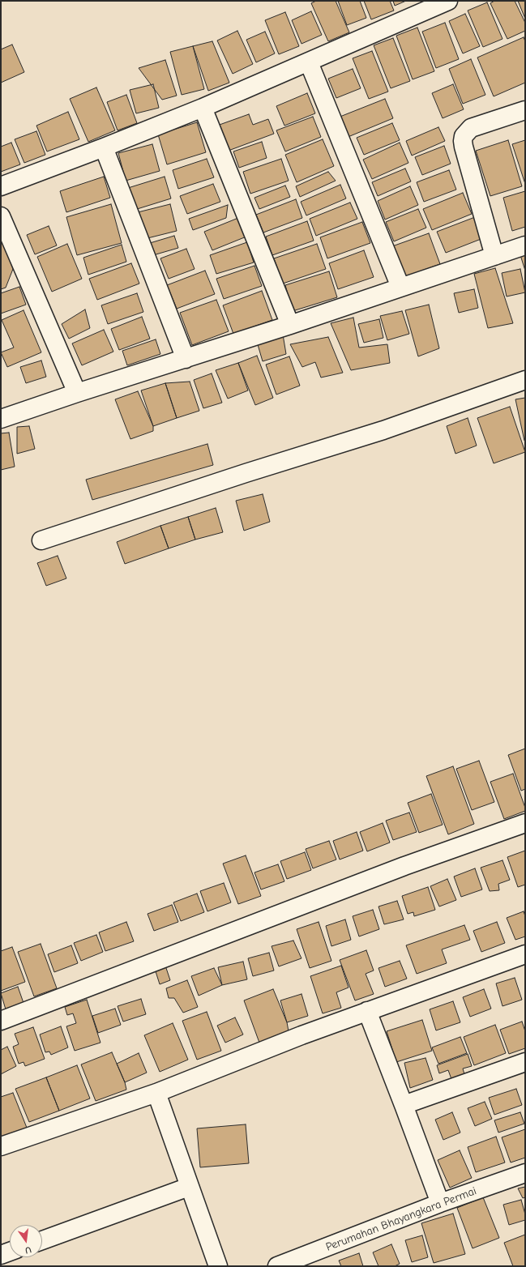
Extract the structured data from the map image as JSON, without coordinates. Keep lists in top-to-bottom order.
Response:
{
  "streets": {
    "street": ["Perumahan Bhayangkara Permai"]
  },
  "north": "bottom"
}
